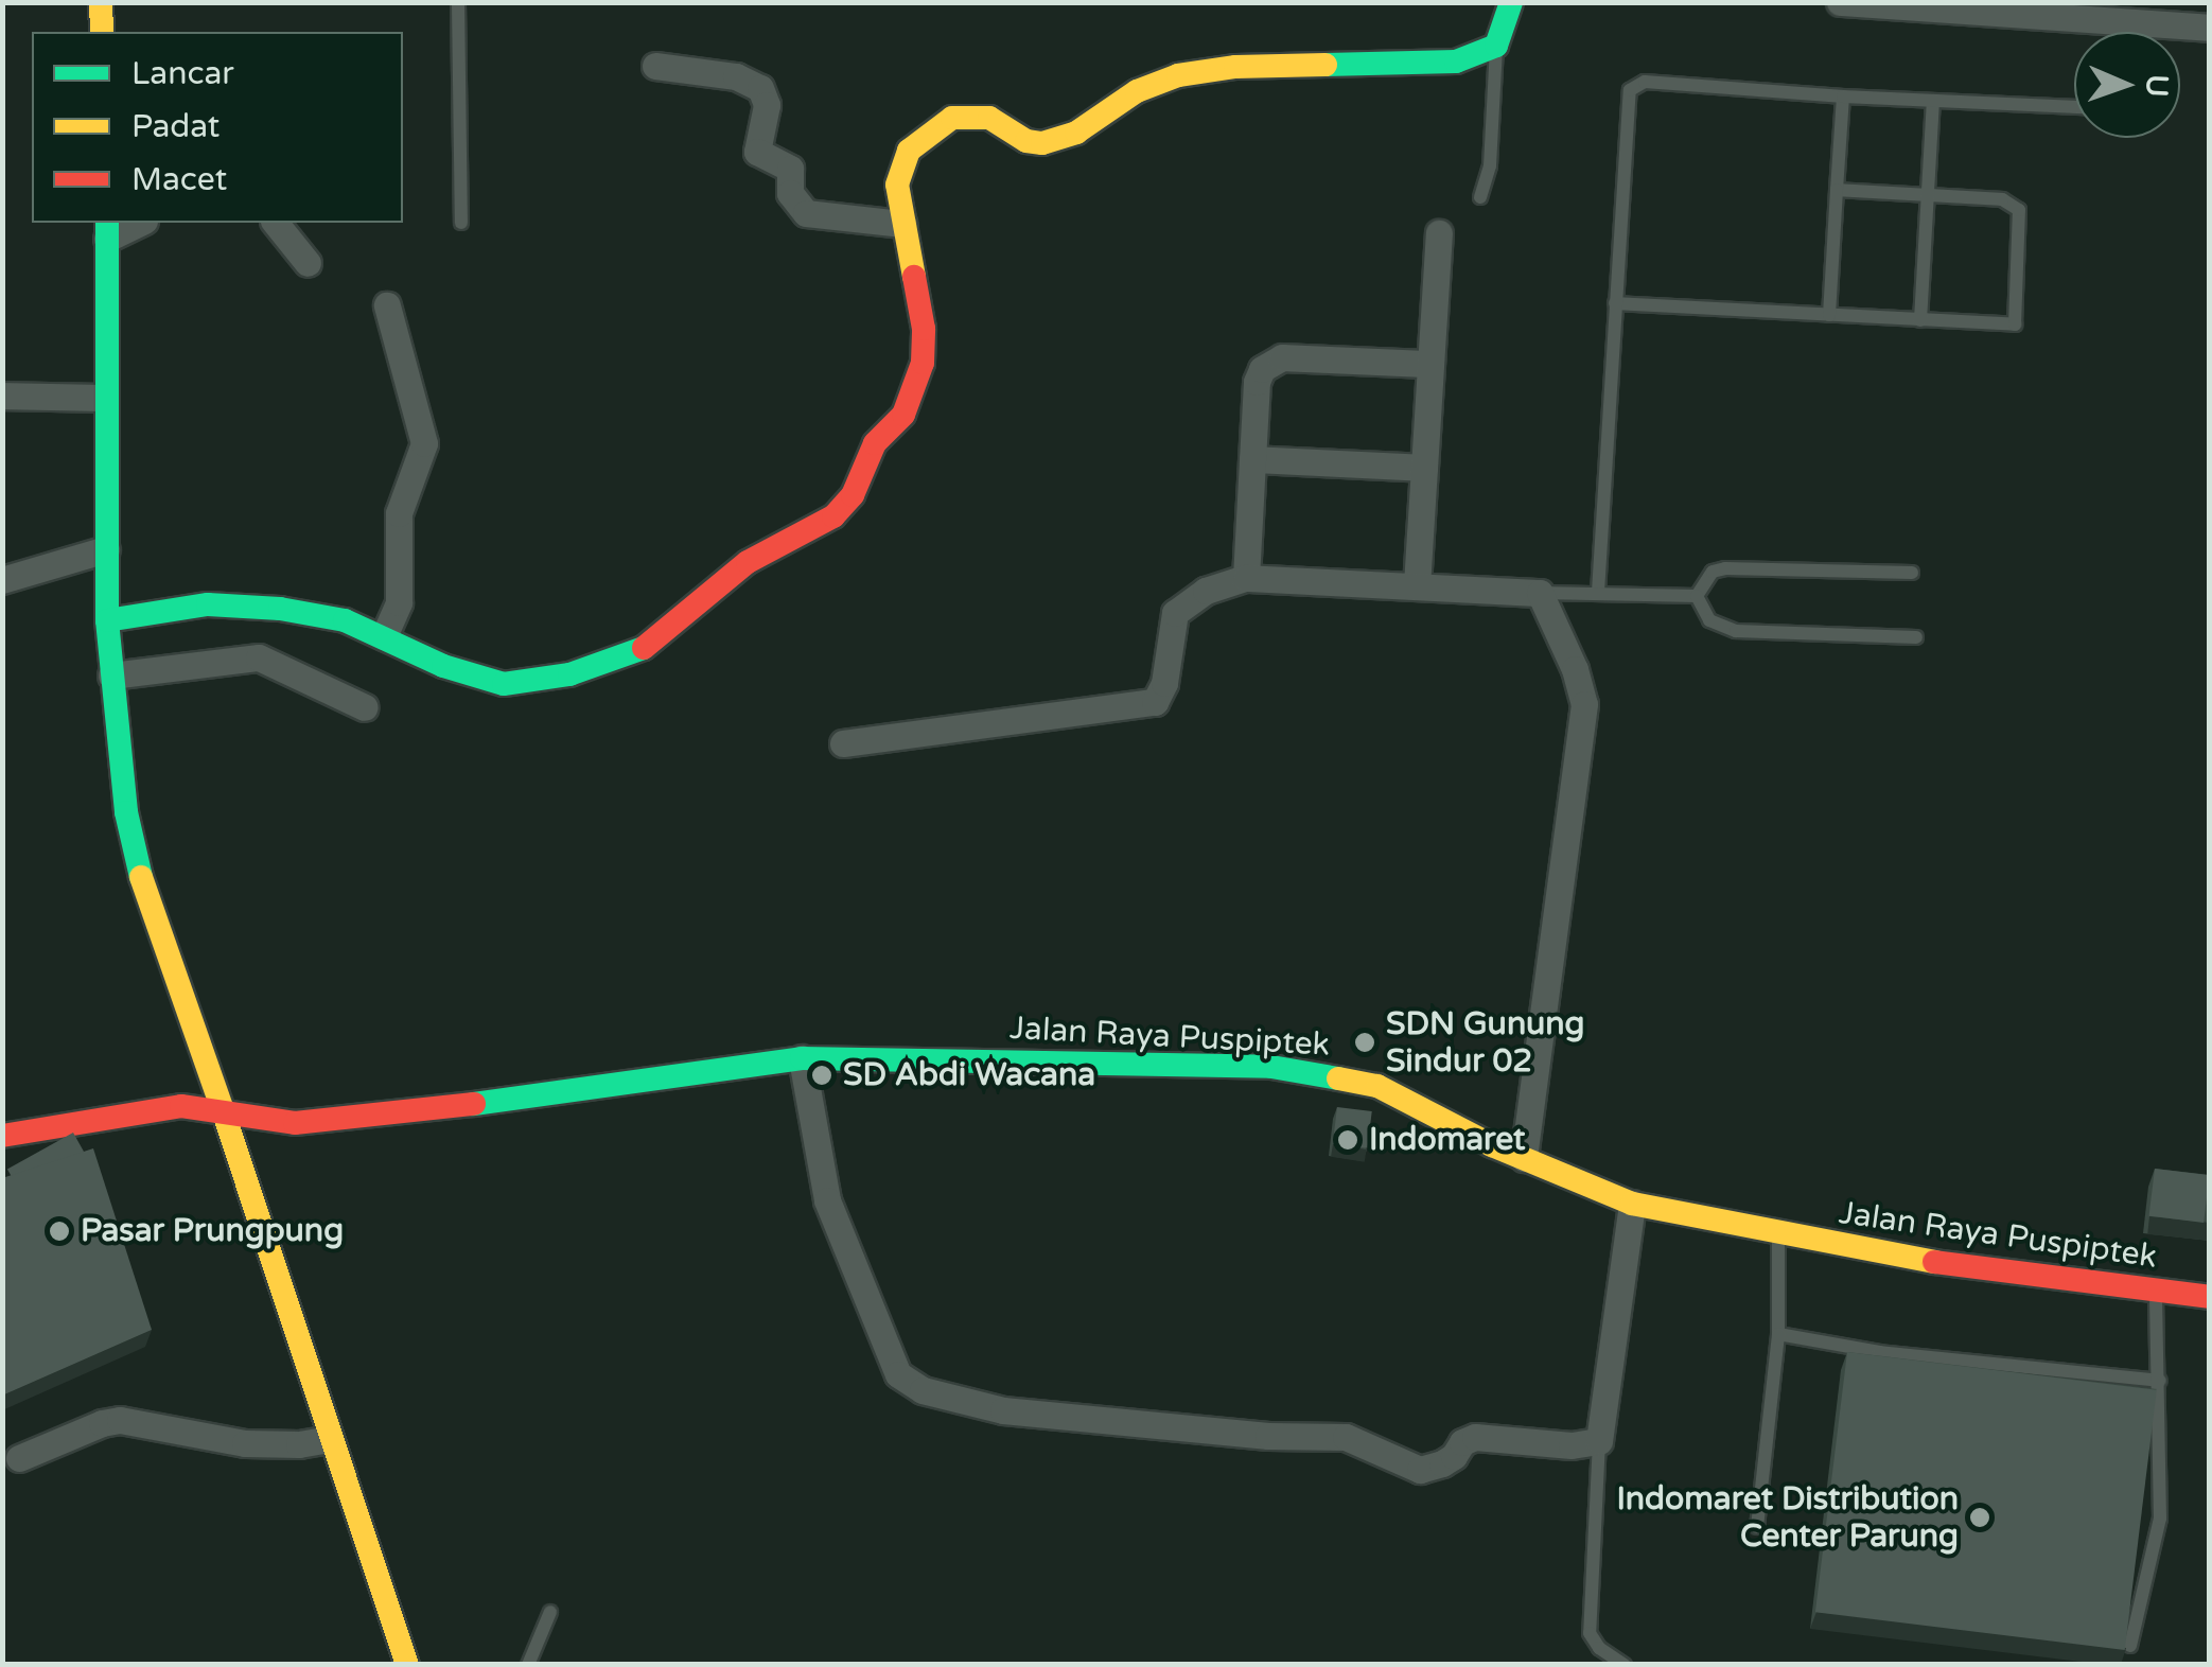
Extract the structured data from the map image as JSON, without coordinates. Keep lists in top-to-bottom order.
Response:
{
  "streets": {
    "main road": ["Jalan Raya Puspiptek"]
  },
  "places": [
    "SDN Gunung Sindur 02",
    "SD Abdi Wacana",
    "Indomaret",
    "Pasar Prungpung",
    "Indomaret Distribution Center Parung"
  ],
  "legend": ["Lancar", "Padat", "Macet"],
  "north": "right"
}
